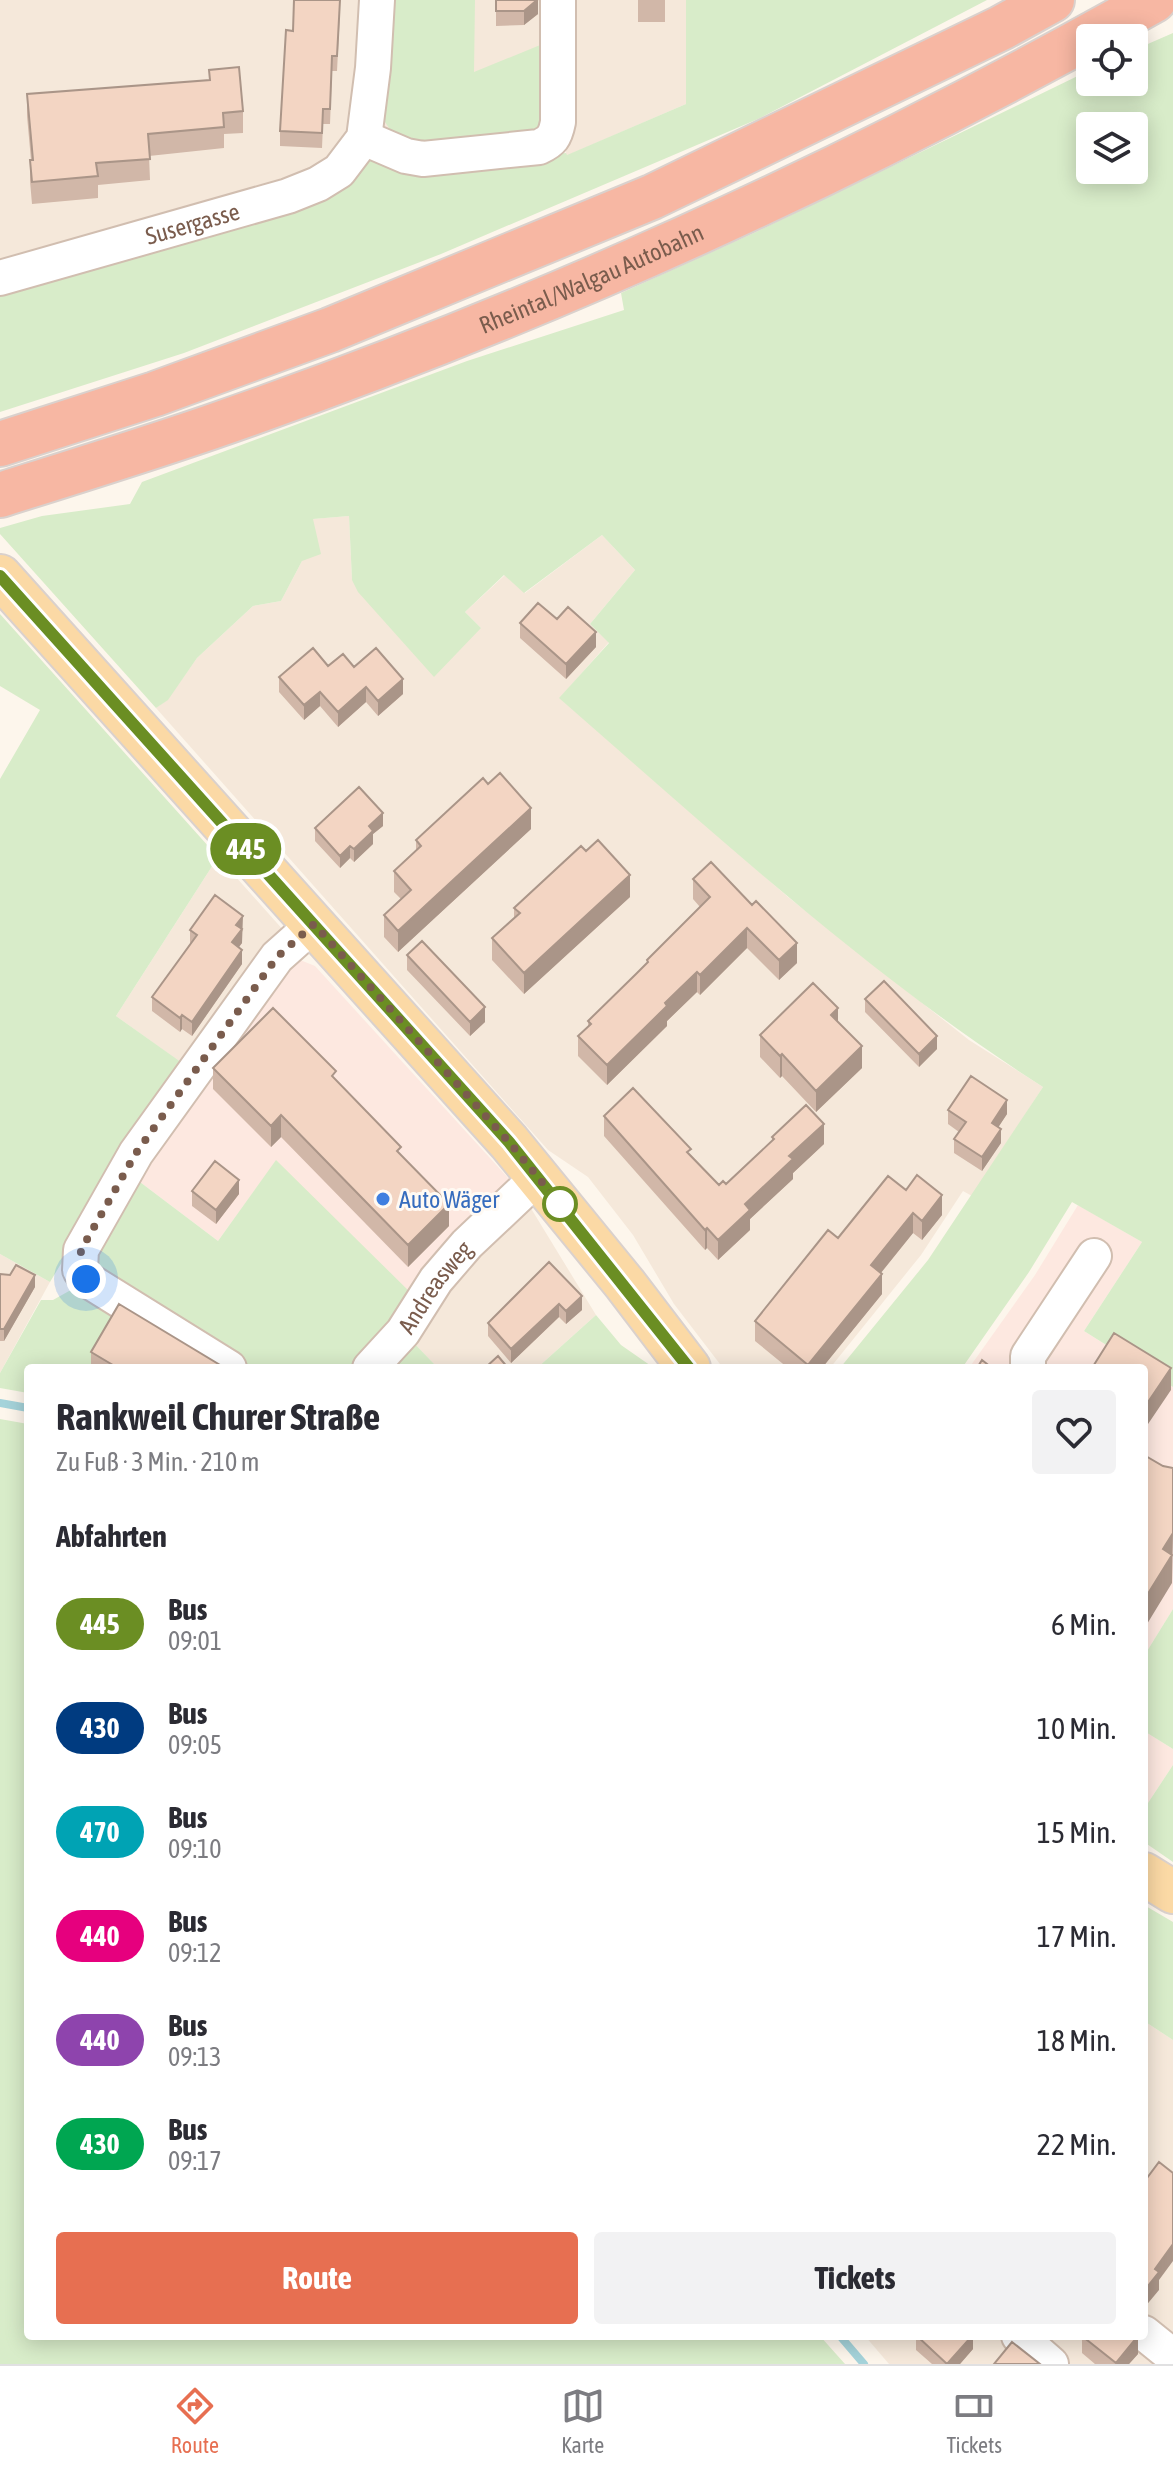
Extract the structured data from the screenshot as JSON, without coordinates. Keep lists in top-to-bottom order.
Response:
{
  "streets": {
    "highway": ["Rheintal/Walgau Autobahn"],
    "street": ["Susergasse", "Andreasweg"]
  },
  "places": ["Auto Wäger"],
  "lines": ["bus line 445"],
  "page": {
    "on_map": "445",
    "heading": [
      ["Rankweil Churer Straße", "Zu Fuß · 3 Min. · 210 m"],
      "Abfahrten"
    ],
    "list": [
      {
        "mark": "445",
        "name": "Bus",
        "note": "09:01",
        "value": "6 Min."
      },
      {
        "mark": "430",
        "name": "Bus",
        "note": "09:05",
        "value": "10 Min."
      },
      {
        "mark": "470",
        "name": "Bus",
        "note": "09:10",
        "value": "15 Min."
      },
      {
        "mark": "440",
        "name": "Bus",
        "note": "09:12",
        "value": "17 Min."
      },
      {
        "mark": "440",
        "name": "Bus",
        "note": "09:13",
        "value": "18 Min."
      },
      {
        "mark": "430",
        "name": "Bus",
        "note": "09:17",
        "value": "22 Min."
      }
    ],
    "buttons": ["Route", "Tickets"],
    "tabs": ["Route", "Karte", "Tickets"]
  }
}
